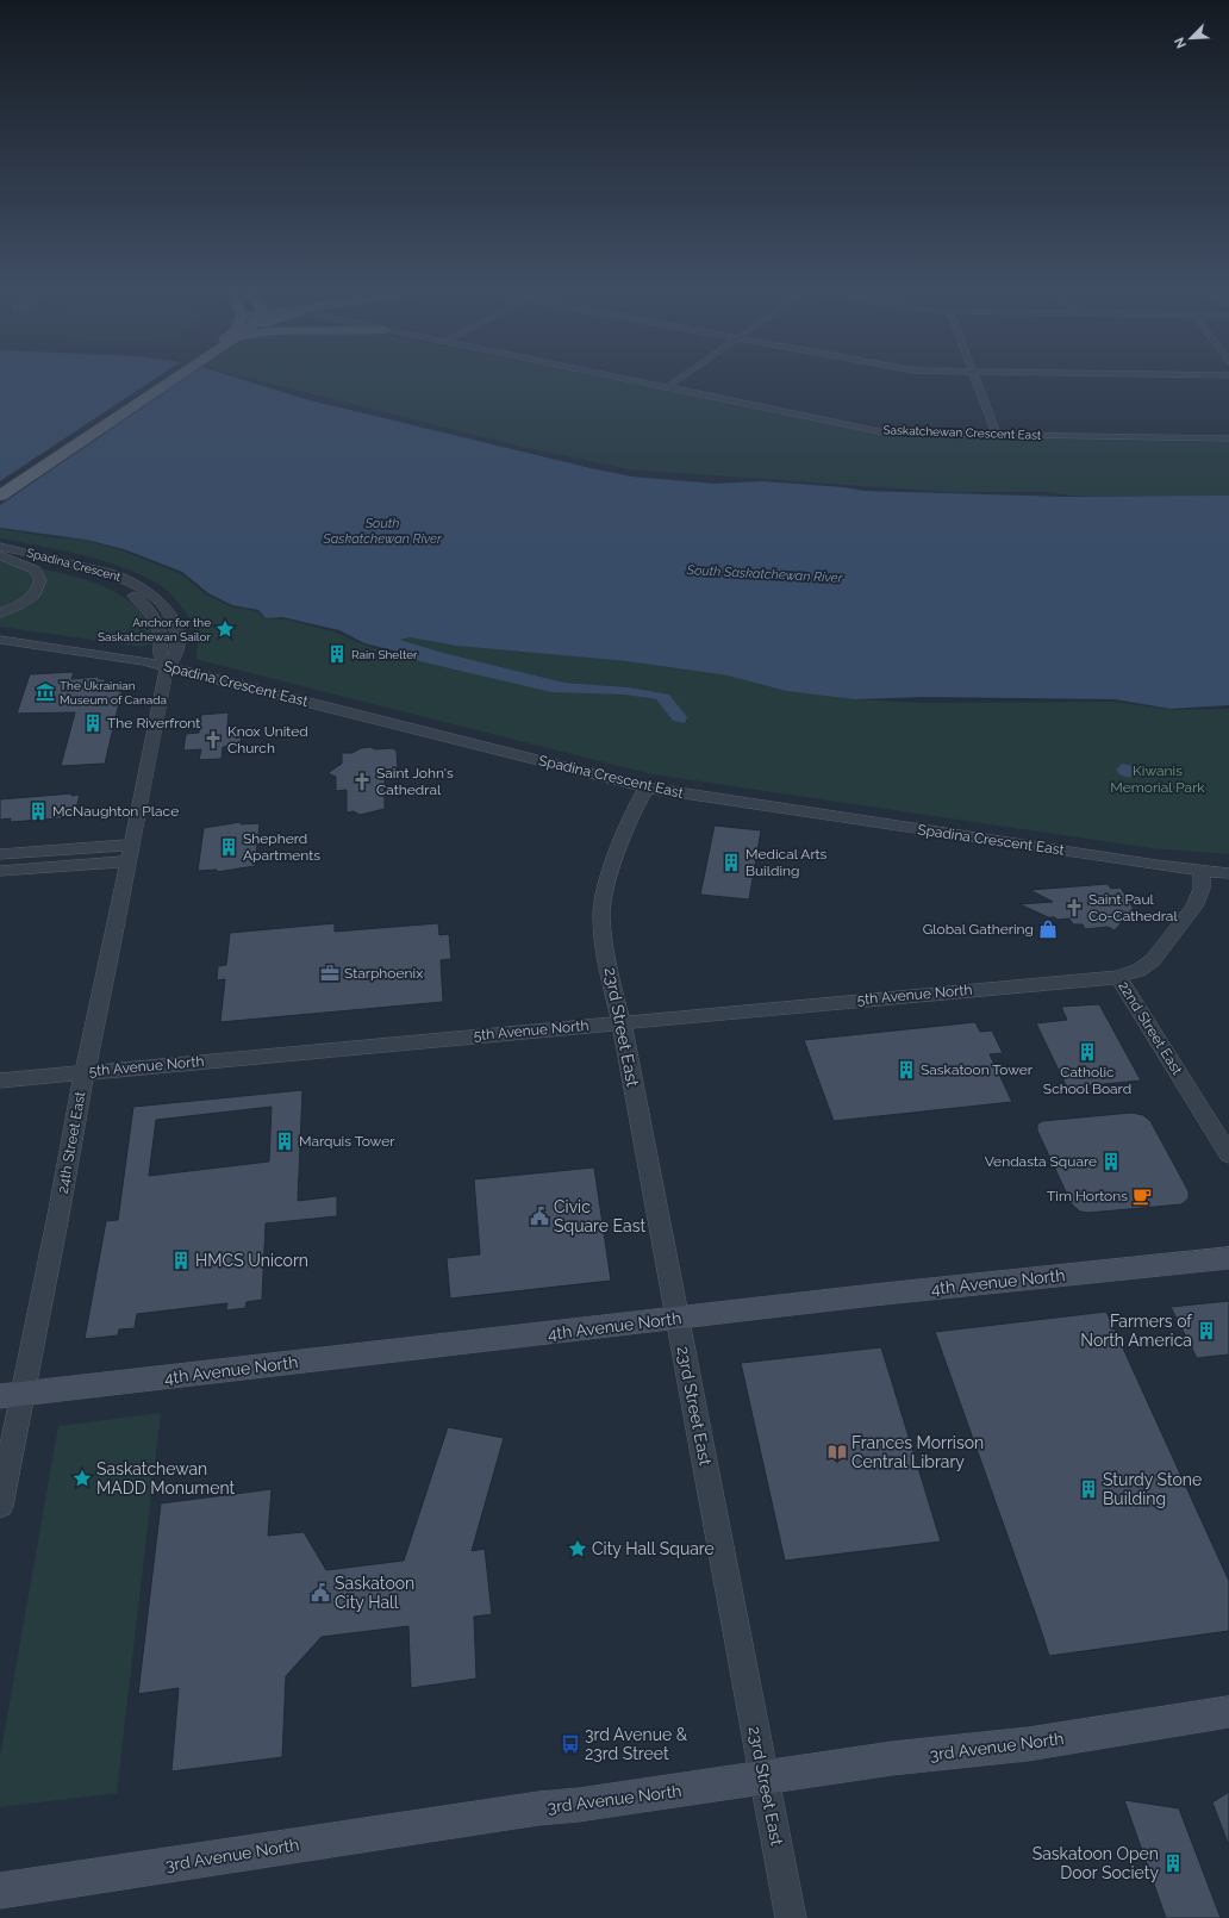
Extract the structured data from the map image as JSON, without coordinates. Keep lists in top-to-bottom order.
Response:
{
  "streets": {
    "main road": ["4th Avenue North", "3rd Avenue North"],
    "street": [
      "Saskatchewan Crescent East",
      "Spadina Crescent",
      "Spadina Crescent East",
      "5th Avenue North",
      "23rd Street East",
      "22nd Street East",
      "24th Street East"
    ]
  },
  "crossings": [
    ["Spadina Crescent", "Spadina Crescent East"],
    ["Spadina Crescent", "24th Street East"],
    ["Spadina Crescent East", "23rd Street East"],
    ["Spadina Crescent East", "22nd Street East"],
    ["Spadina Crescent East", "24th Street East"],
    ["5th Avenue North", "23rd Street East"],
    ["5th Avenue North", "22nd Street East"],
    ["5th Avenue North", "24th Street East"],
    ["23rd Street East", "4th Avenue North"],
    ["23rd Street East", "3rd Avenue North"],
    ["24th Street East", "4th Avenue North"]
  ],
  "water": ["South Saskatchewan River"],
  "parks": ["Kiwanis Memorial Park"],
  "places": {
    "place": ["Anchor for the Saskatchewan Sailor", "Saskatchewan MADD Monument", "City Hall Square"],
    "building": [
      "Rain Shelter",
      "The Riverfront",
      "McNaughton Place",
      "Shepherd Apartments",
      "Medical Arts Building",
      "Catholic School Board",
      "Saskatoon Tower",
      "Marquis Tower",
      "Vendasta Square",
      "HMCS Unicorn",
      "Farmers of North America",
      "Sturdy Stone Building",
      "Saskatoon Open Door Society"
    ],
    "museum": ["The Ukrainian Museum of Canada"],
    "church": ["Knox United Church", "Saint John's Cathedral", "Saint Paul Co-Cathedral"],
    "shop": ["Global Gathering"],
    "office": ["Starphoenix"],
    "cafe": ["Tim Hortons"],
    "public building": ["Civic Square East", "Saskatoon City Hall"],
    "library": ["Frances Morrison Central Library"],
    "bus stop": ["3rd Avenue & 23rd Street"]
  },
  "north": "bottom left"
}
